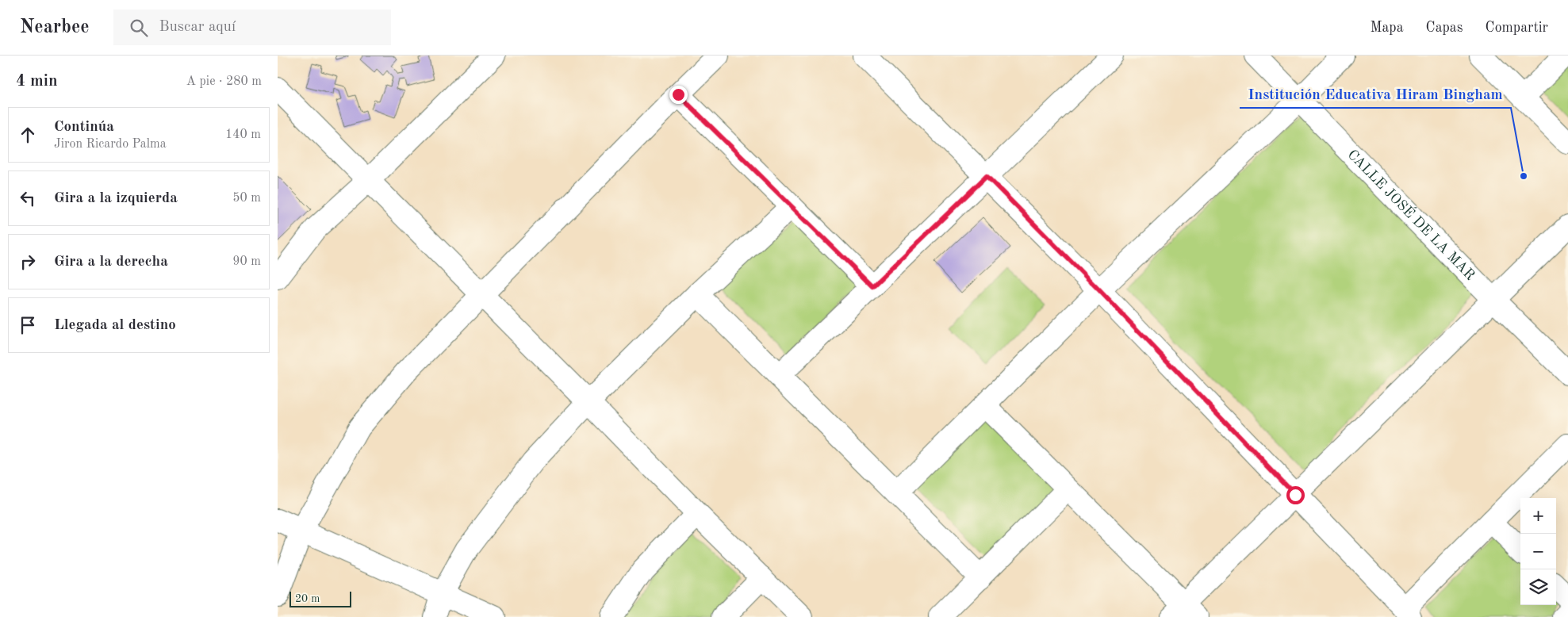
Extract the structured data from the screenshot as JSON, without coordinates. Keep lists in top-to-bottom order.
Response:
{
  "streets": {
    "street": ["CALLE JOSÉ DE LA MAR"]
  },
  "places": ["Institución Educativa Hiram Bingham"],
  "scale_bar": "20 m",
  "page": {
    "header": "Nearbee",
    "search": "Buscar aquí",
    "nav": ["Mapa", "Capas", "Compartir"],
    "heading": ["4 min", "A pie · 280 m"],
    "list": [
      ["Continúa", "Jiron Ricardo Palma", "140 m"],
      ["Gira a la izquierda", "50 m"],
      ["Gira a la derecha", "90 m"],
      "Llegada al destino"
    ],
    "map_buttons": ["+", "−"],
    "scale": "20 m"
  }
}
